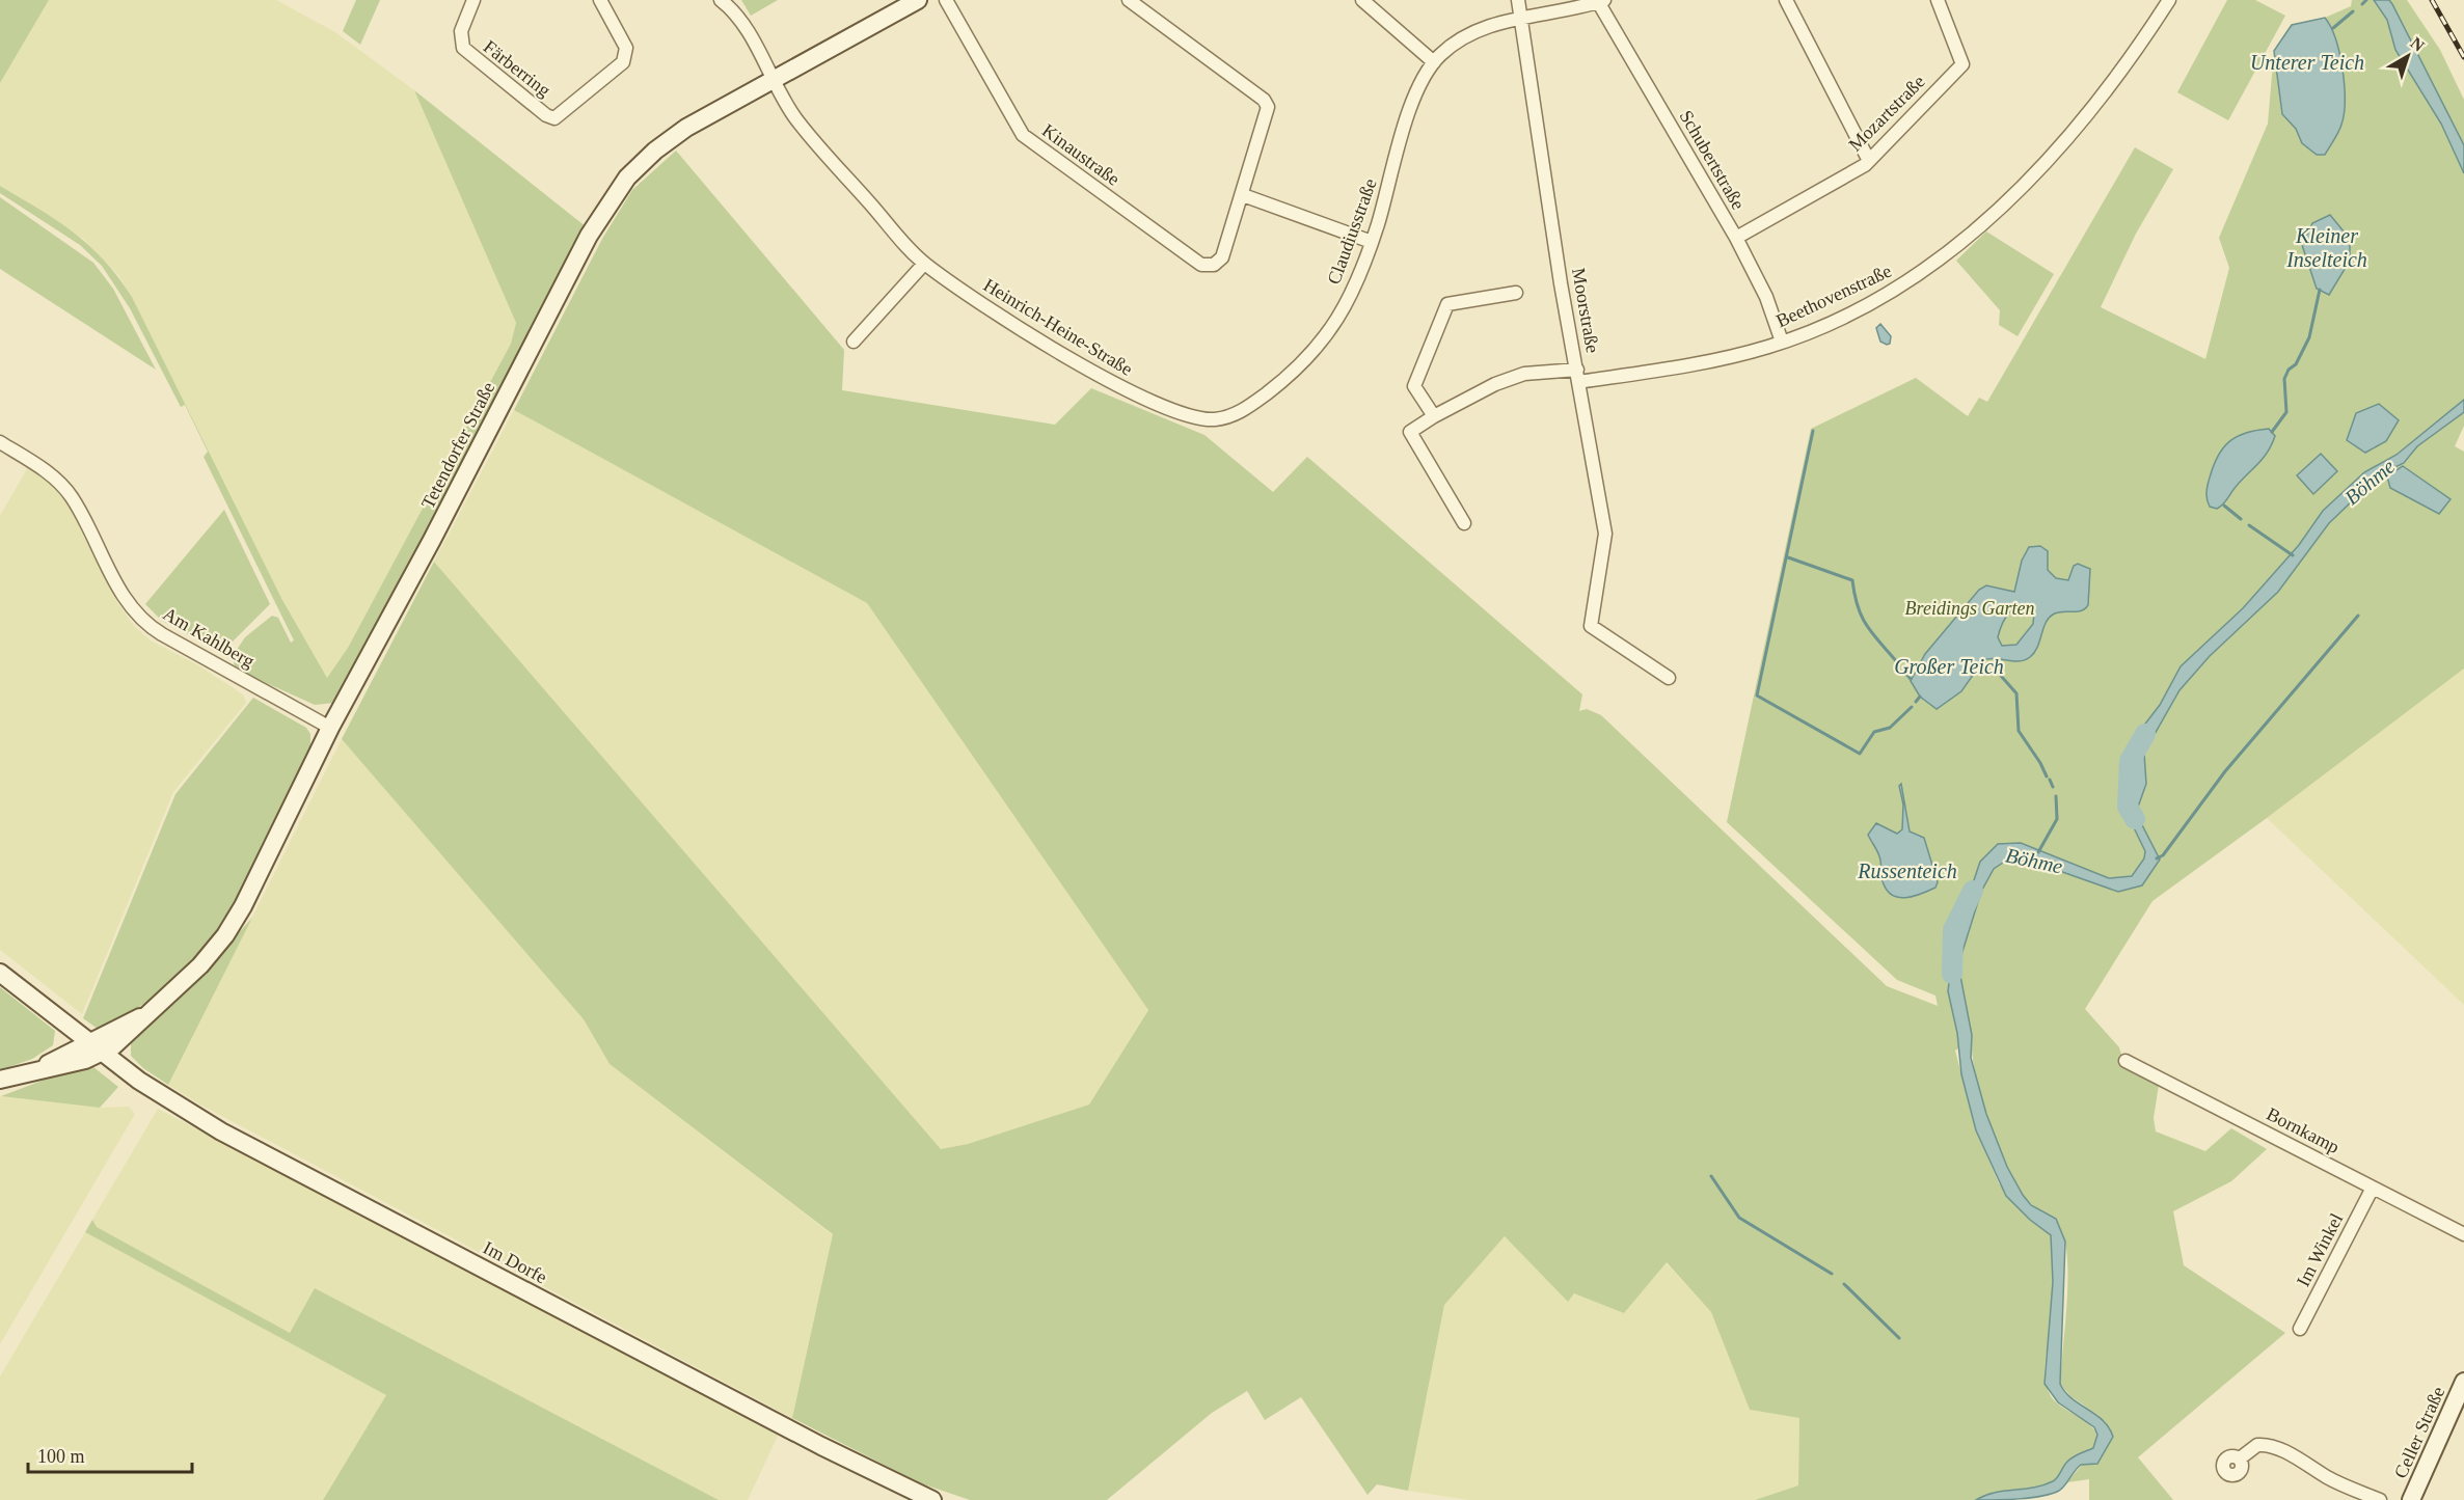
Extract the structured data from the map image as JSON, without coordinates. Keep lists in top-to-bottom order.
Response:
{
  "streets": {
    "street": [
      "Färberring",
      "Mozartstraße",
      "Kinaustraße",
      "Schubertstraße",
      "Claudiusstraße",
      "Beethovenstraße",
      "Moorstraße",
      "Heinrich-Heine-Straße",
      "Tetendorfer Straße",
      "Am Kahlberg",
      "Bornkamp",
      "Im Winkel",
      "Im Dorfe",
      "Celler Straße"
    ]
  },
  "crossings": [
    ["Mozartstraße", "Schubertstraße"],
    ["Schubertstraße", "Claudiusstraße"],
    ["Schubertstraße", "Beethovenstraße"],
    ["Claudiusstraße", "Moorstraße"],
    ["Claudiusstraße", "Heinrich-Heine-Straße"],
    ["Beethovenstraße", "Moorstraße"],
    ["Heinrich-Heine-Straße", "Tetendorfer Straße"],
    ["Tetendorfer Straße", "Am Kahlberg"],
    ["Tetendorfer Straße", "Im Dorfe"],
    ["Bornkamp", "Im Winkel"]
  ],
  "water": [
    "Unterer Teich",
    "Kleiner Inselteich",
    "Böhme",
    "Großer Teich",
    "Russenteich"
  ],
  "parks": ["Breidings Garten"],
  "scale_bar": "100 m",
  "north": "top right"
}
